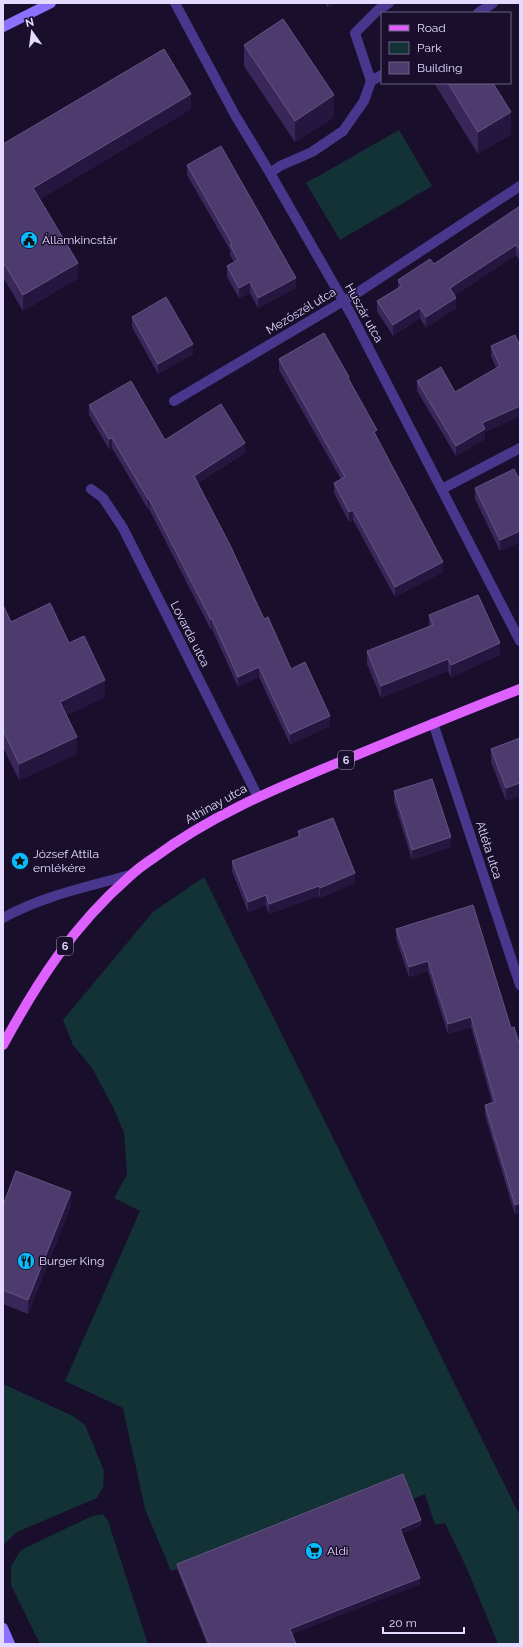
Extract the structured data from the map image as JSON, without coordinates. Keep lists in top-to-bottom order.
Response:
{
  "streets": {
    "main road": ["6", "Athinay utca"],
    "street": [
      "Mezőszél utca",
      "Huszár utca",
      "Lovarda utca",
      "Atléta utca"
    ]
  },
  "crossings": [
    ["Mezőszél utca", "Huszár utca"],
    ["Lovarda utca", "Athinay utca"],
    ["Athinay utca", "Atléta utca"]
  ],
  "places": {
    "public building": ["Államkincstár"],
    "place": ["József Attila emlékére"],
    "restaurant": ["Burger King"],
    "supermarket": ["Aldi"]
  },
  "legend": ["Road", "Park", "Building"],
  "scale_bar": "20 m",
  "north": "top"
}
